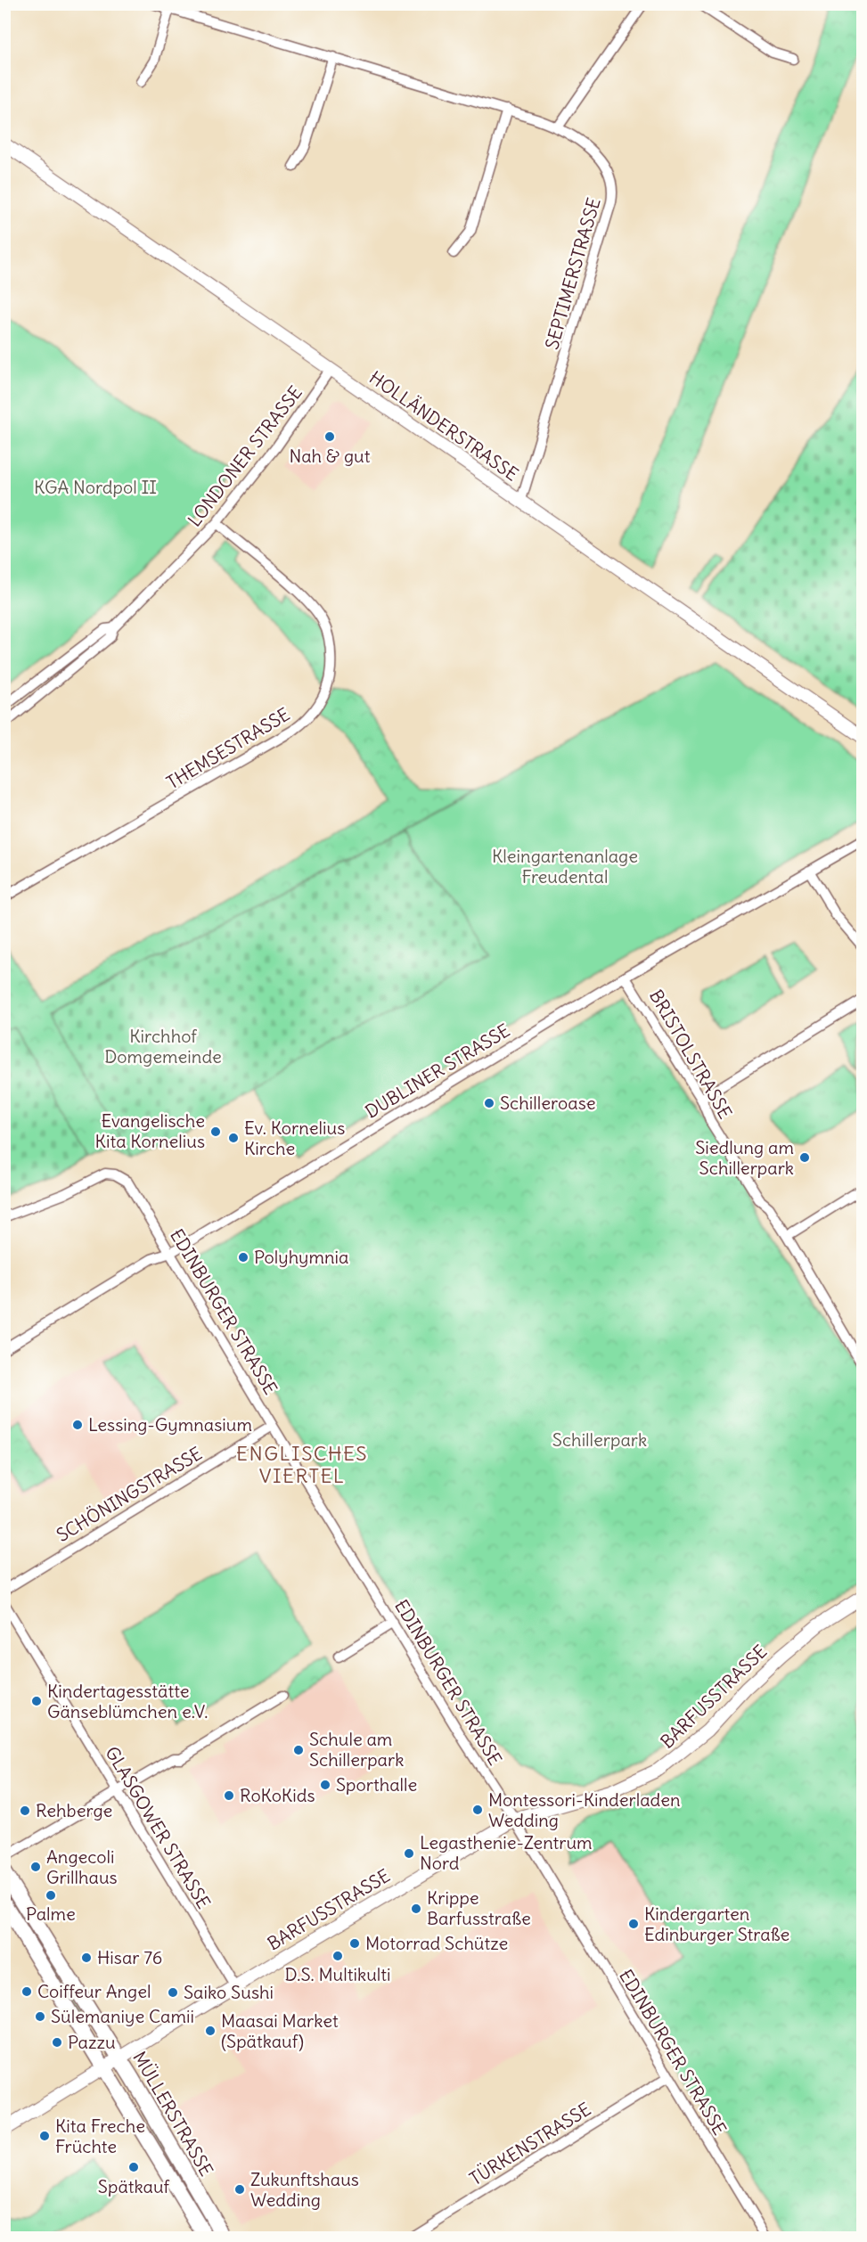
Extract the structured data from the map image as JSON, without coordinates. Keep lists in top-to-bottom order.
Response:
{
  "streets": {
    "main road": ["MÜLLERSTRASSE"],
    "street": [
      "SEPTIMERSTRASSE",
      "HOLLÄNDERSTRASSE",
      "LONDONER STRASSE",
      "THEMSESTRASSE",
      "BRISTOLSTRASSE",
      "DUBLINER STRASSE",
      "EDINBURGER STRASSE",
      "SCHÖNINGSTRASSE",
      "BARFUSSTRASSE",
      "GLASGOWER STRASSE",
      "TÜRKENSTRASSE"
    ]
  },
  "crossings": [
    ["SEPTIMERSTRASSE", "HOLLÄNDERSTRASSE"],
    ["HOLLÄNDERSTRASSE", "LONDONER STRASSE"],
    ["LONDONER STRASSE", "THEMSESTRASSE"],
    ["BRISTOLSTRASSE", "DUBLINER STRASSE"],
    ["DUBLINER STRASSE", "EDINBURGER STRASSE"],
    ["EDINBURGER STRASSE", "SCHÖNINGSTRASSE"],
    ["EDINBURGER STRASSE", "BARFUSSTRASSE"],
    ["EDINBURGER STRASSE", "TÜRKENSTRASSE"],
    ["BARFUSSTRASSE", "GLASGOWER STRASSE"],
    ["BARFUSSTRASSE", "MÜLLERSTRASSE"]
  ],
  "districts": ["ENGLISCHES VIERTEL"],
  "parks": [
    "KGA Nordpol II",
    "Kleingartenanlage Freudental",
    "Kirchhof Domgemeinde",
    "Schillerpark"
  ],
  "places": [
    "Nah & gut",
    "Schilleroase",
    "Evangelische Kita Kornelius",
    "Ev. Kornelius Kirche",
    "Siedlung am Schillerpark",
    "Polyhymnia",
    "Lessing-Gymnasium",
    "Kindertagesstätte Gänseblümchen e.V.",
    "Schule am Schillerpark",
    "Sporthalle",
    "RoKoKids",
    "Montessori-Kinderladen Wedding",
    "Rehberge",
    "Legasthenie-Zentrum Nord",
    "Angecoli Grillhaus",
    "Palme",
    "Krippe Barfusstraße",
    "Kindergarten Edinburger Straße",
    "Motorrad Schütze",
    "D.S. Multikulti",
    "Hisar 76",
    "Coiffeur Angel",
    "Saiko Sushi",
    "Sülemaniye Camii",
    "Maasai Market (Spätkauf)",
    "Pazzu",
    "Kita Freche Früchte",
    "Spätkauf",
    "Zukunftshaus Wedding"
  ]
}
